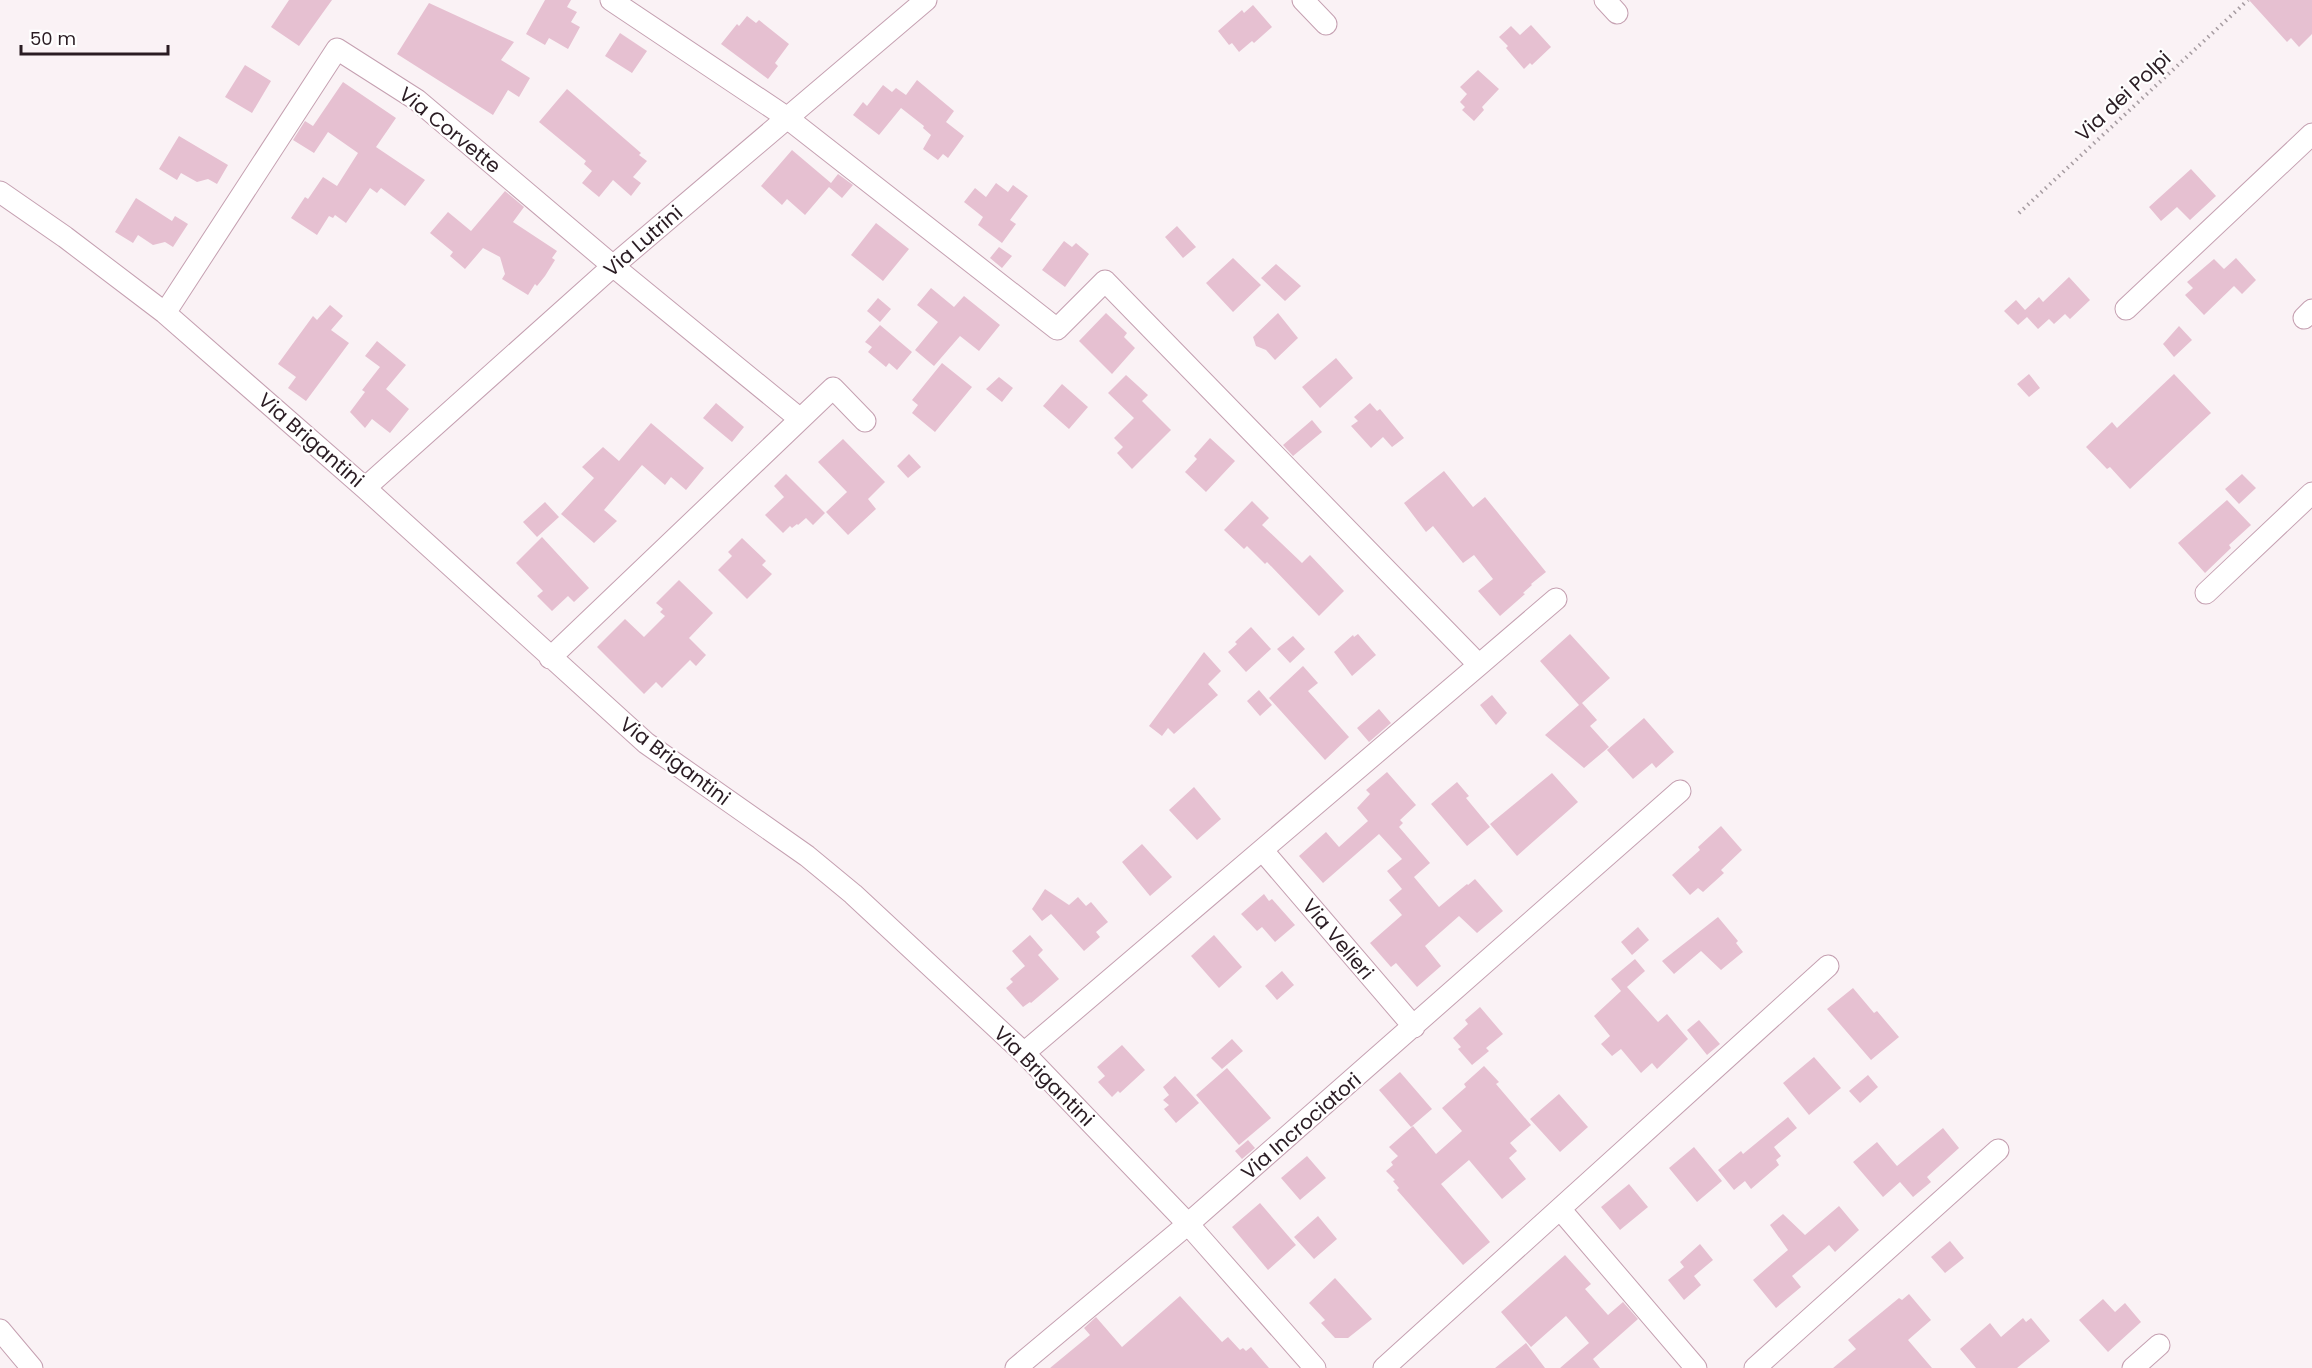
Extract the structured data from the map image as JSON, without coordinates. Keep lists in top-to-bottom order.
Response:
{
  "streets": {
    "street": [
      "Via Corvette",
      "Via Lutrini",
      "Via Brigantini",
      "Via Velieri",
      "Via Incrociatori"
    ],
    "path": ["Via dei Polpi"]
  },
  "crossings": [
    ["Via Corvette", "Via Lutrini"],
    ["Via Corvette", "Via Brigantini"],
    ["Via Lutrini", "Via Brigantini"],
    ["Via Brigantini", "Via Incrociatori"],
    ["Via Velieri", "Via Incrociatori"]
  ],
  "scale_bar": "50 m"
}
